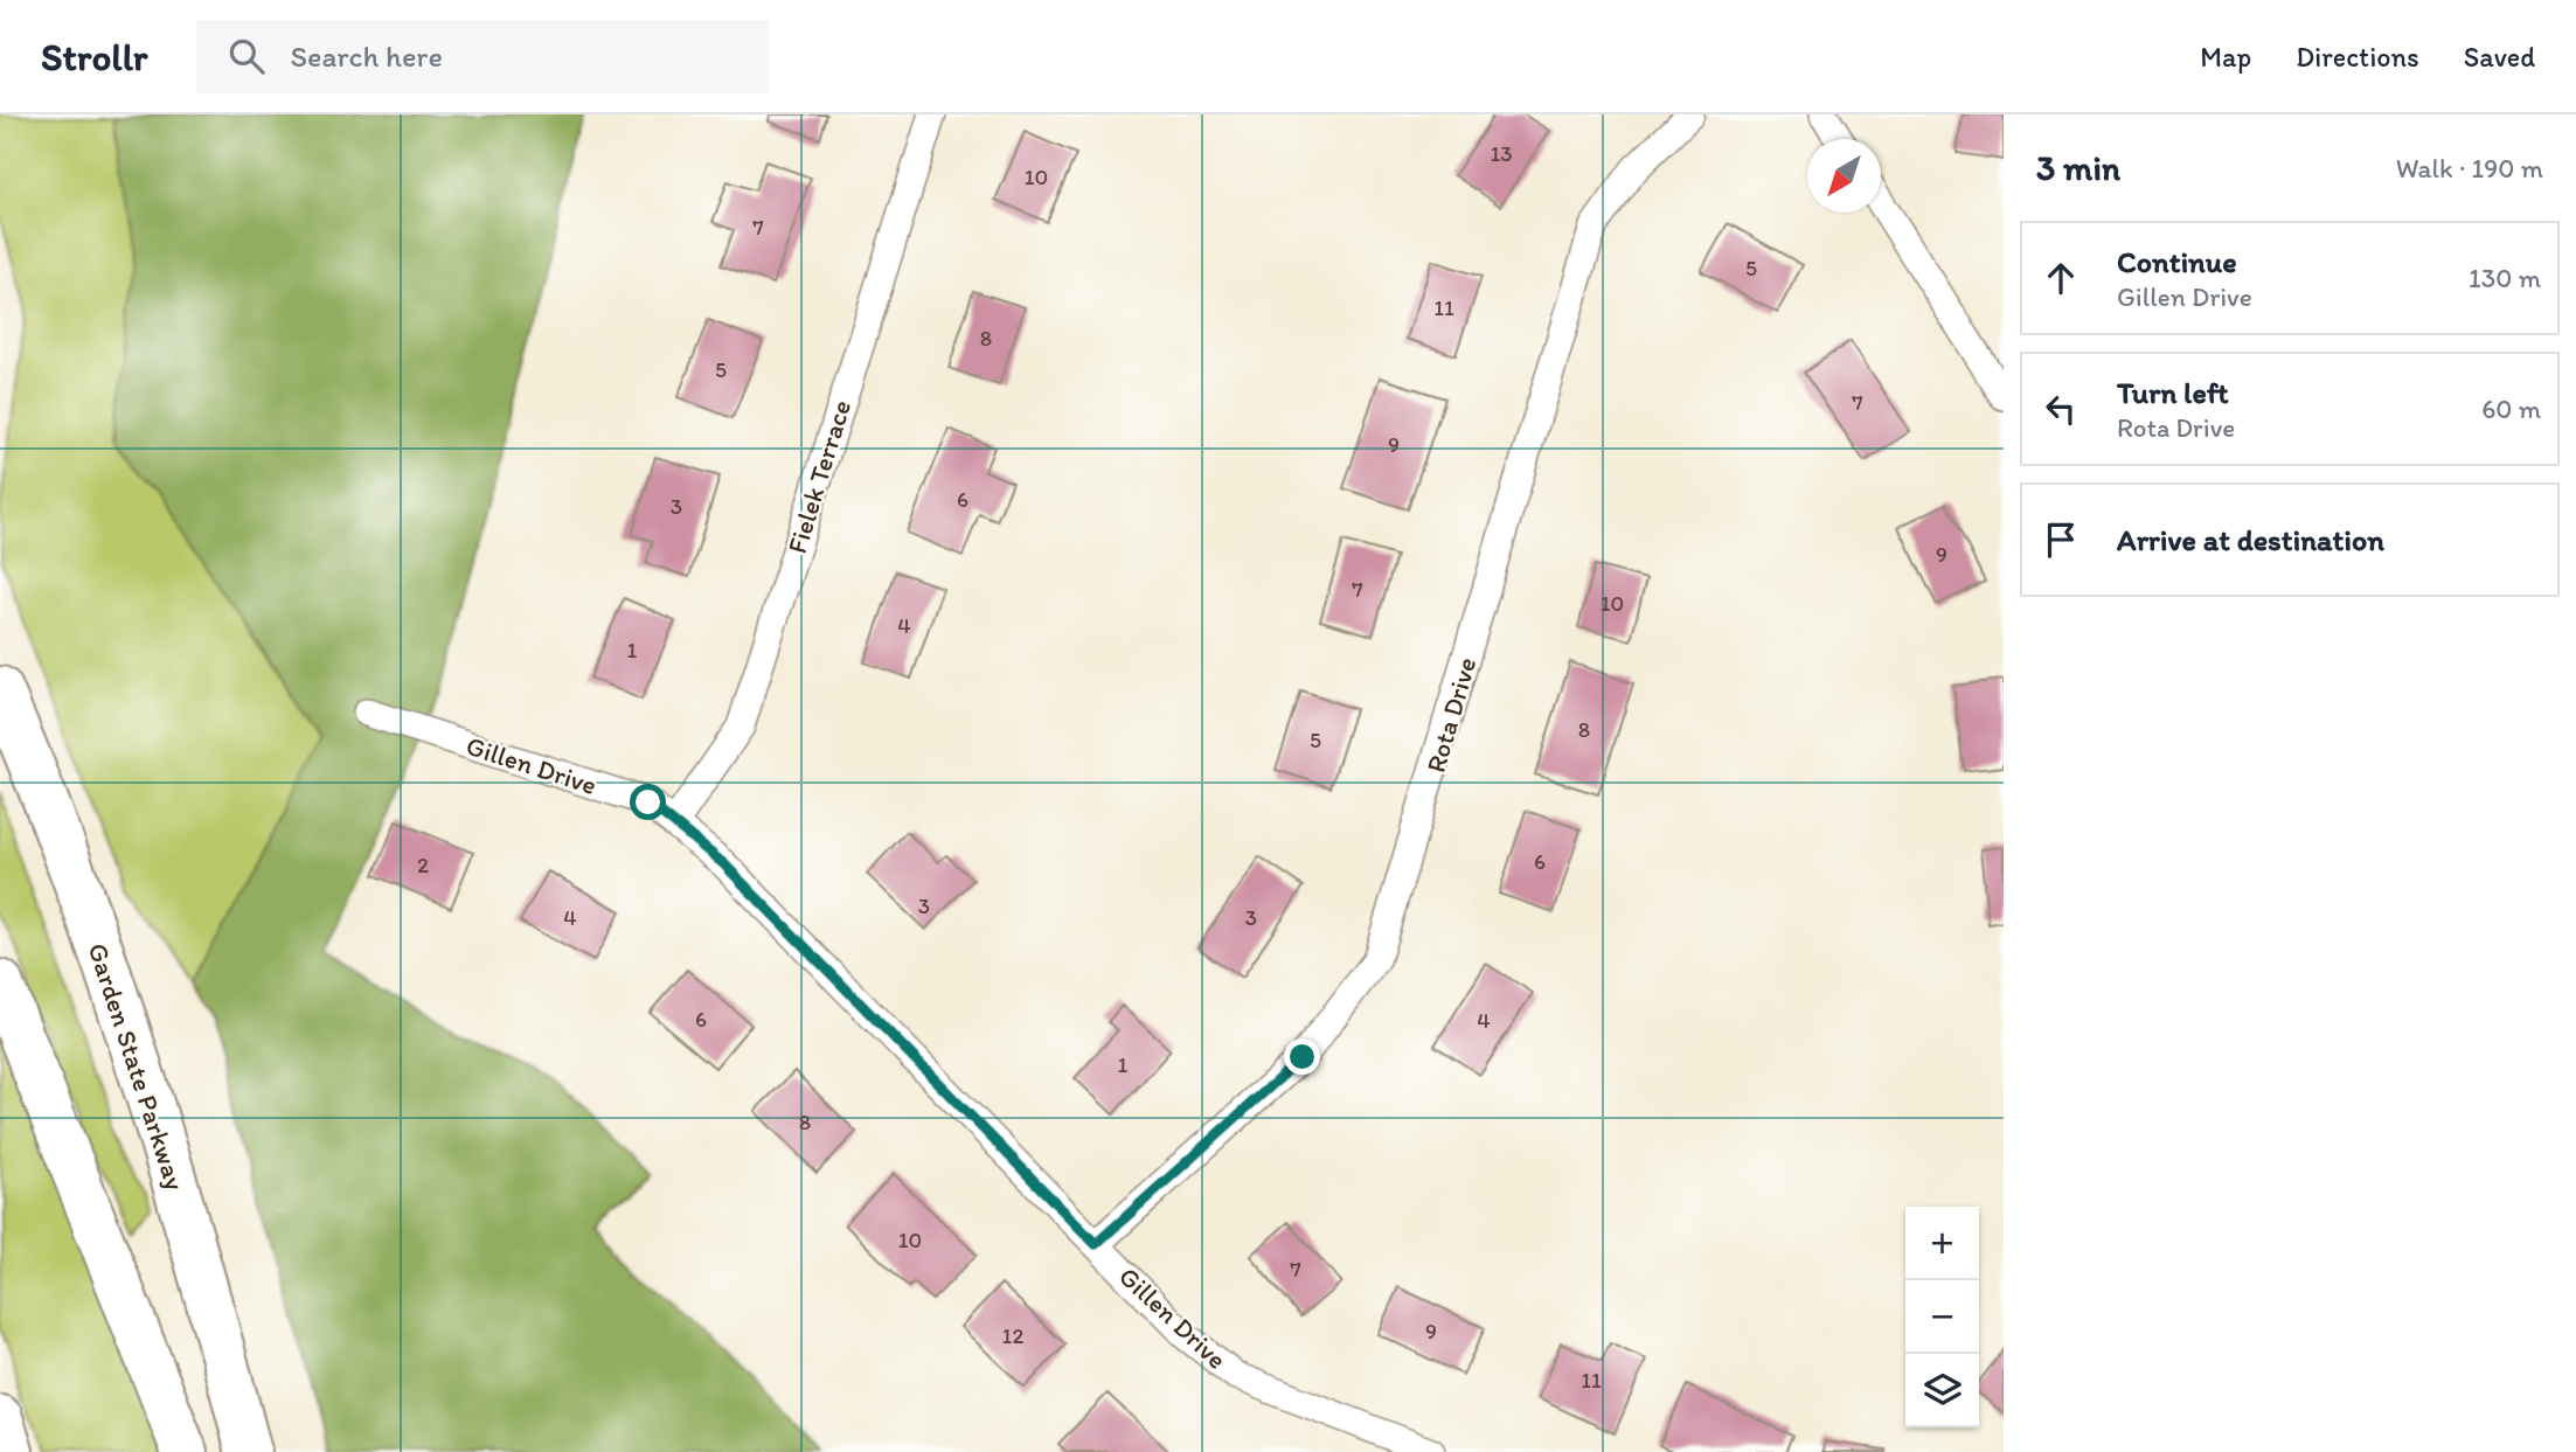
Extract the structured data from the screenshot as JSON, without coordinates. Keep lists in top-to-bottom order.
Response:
{
  "streets": {
    "highway": ["Garden State Parkway"],
    "street": ["Fielek Terrace", "Rota Drive", "Gillen Drive"]
  },
  "crossings": [
    ["Fielek Terrace", "Gillen Drive"],
    ["Rota Drive", "Gillen Drive"]
  ],
  "house_numbers": [
    "13",
    "10",
    "7",
    "5",
    "11",
    "8",
    "5",
    "7",
    "9",
    "6",
    "3",
    "9",
    "7",
    "10",
    "4",
    "1",
    "8",
    "5",
    "6",
    "2",
    "3",
    "4",
    "3",
    "6",
    "4",
    "1",
    "8",
    "10",
    "7",
    "9",
    "12",
    "11"
  ],
  "north": "bottom left",
  "page": {
    "header": "Strollr",
    "search": "Search here",
    "nav": ["Map", "Directions", "Saved"],
    "heading": ["3 min", "Walk · 190 m"],
    "list": [
      ["Continue", "Gillen Drive", "130 m"],
      ["Turn left", "Rota Drive", "60 m"],
      "Arrive at destination"
    ],
    "map_buttons": ["+", "−"]
  }
}
